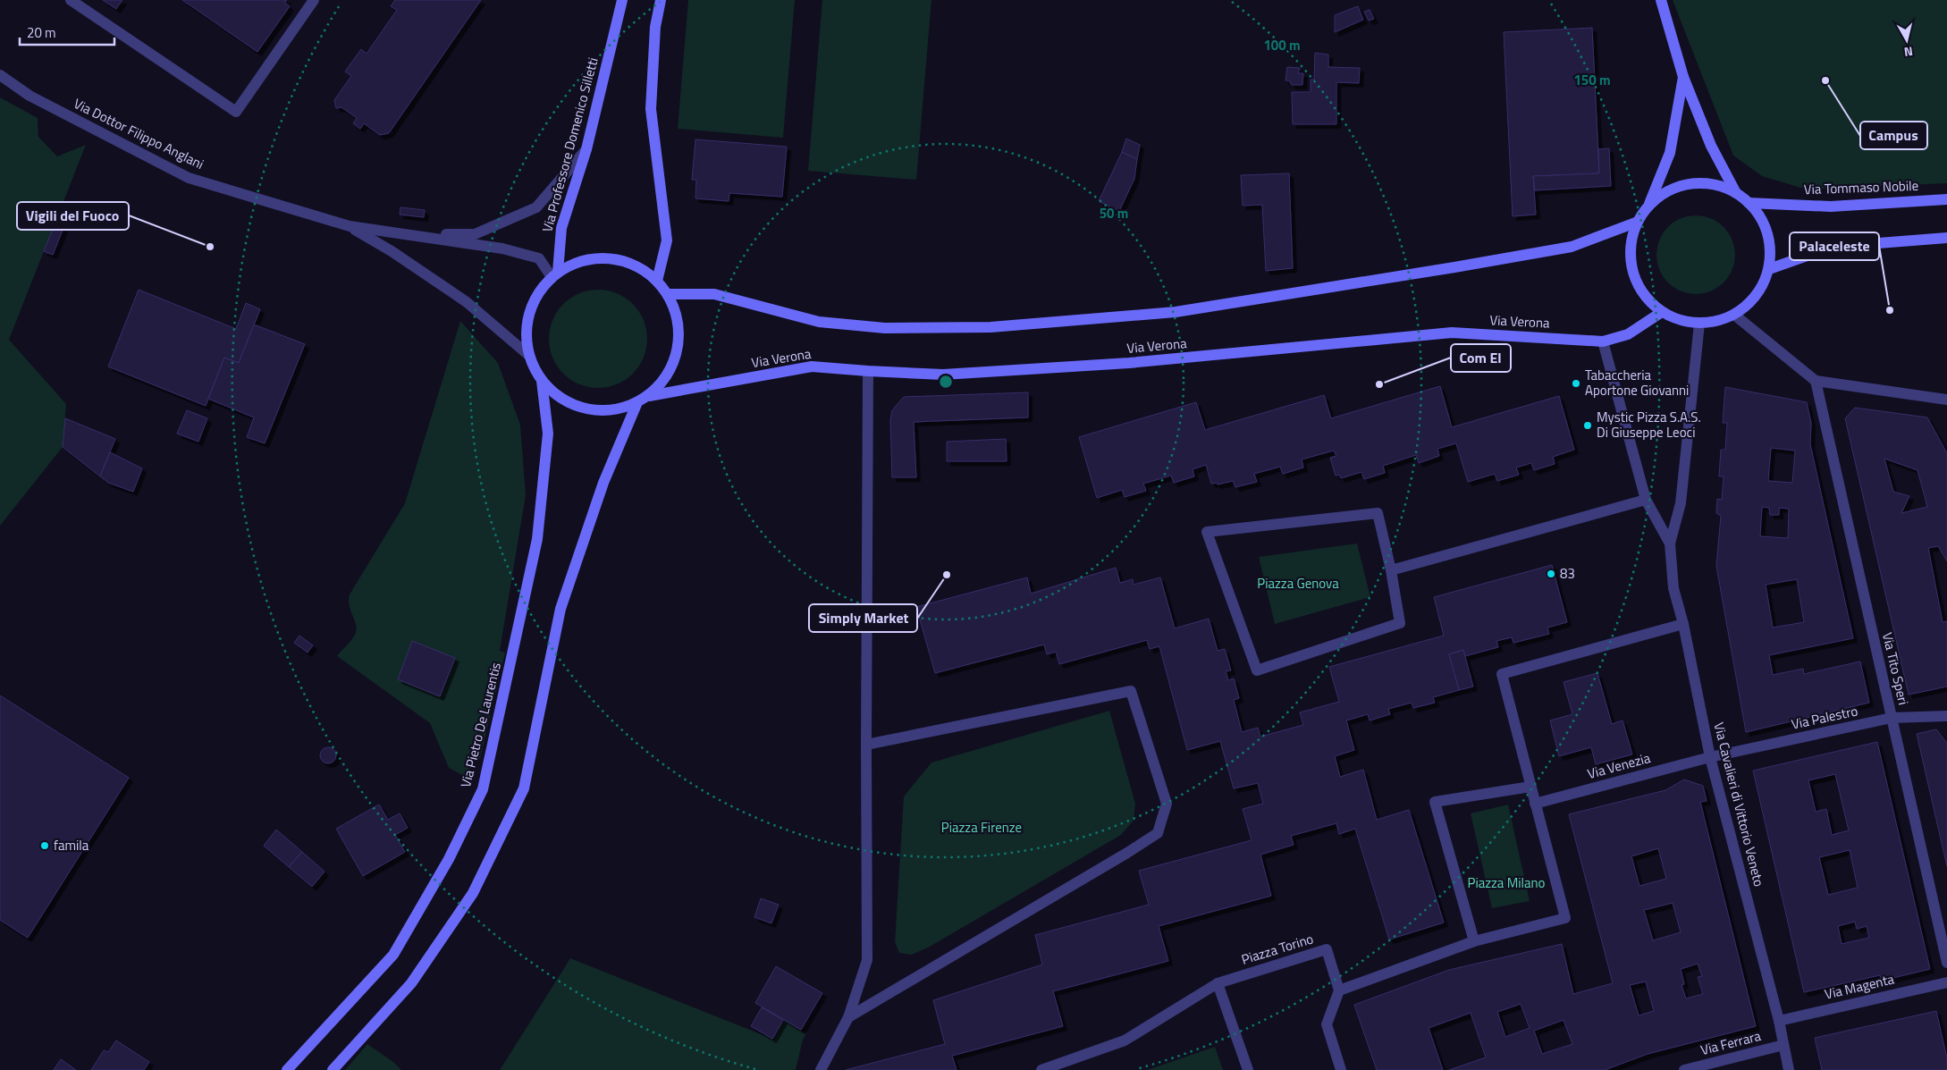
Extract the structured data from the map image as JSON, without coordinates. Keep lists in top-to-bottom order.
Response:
{
  "streets": {
    "street": [
      "Via Dottor Filippo Anglani",
      "Via Professore Domenico Silletti",
      "Via Tommaso Nobile",
      "Via Verona",
      "Via Tito Speri",
      "Via Palestro",
      "Via Pietro De Laurentis",
      "Via Venezia",
      "Via Cavalieri di Vittorio Veneto",
      "Piazza Torino",
      "Via Magenta",
      "Via Ferrara"
    ]
  },
  "crossings": [
    ["Via Professore Domenico Silletti", "Via Verona"],
    ["Via Professore Domenico Silletti", "Via Pietro De Laurentis"],
    ["Via Tommaso Nobile", "Via Verona"],
    ["Via Tommaso Nobile", "Via Cavalieri di Vittorio Veneto"],
    ["Via Verona", "Via Pietro De Laurentis"],
    ["Via Verona", "Via Cavalieri di Vittorio Veneto"],
    ["Via Tito Speri", "Via Palestro"],
    ["Via Palestro", "Via Venezia"],
    ["Via Palestro", "Via Cavalieri di Vittorio Veneto"],
    ["Via Venezia", "Via Cavalieri di Vittorio Veneto"],
    ["Via Cavalieri di Vittorio Veneto", "Via Magenta"],
    ["Via Cavalieri di Vittorio Veneto", "Via Ferrara"]
  ],
  "parks": ["Piazza Genova", "Piazza Firenze", "Piazza Milano"],
  "places": [
    "Campus",
    "Vigili del Fuoco",
    "Palaceleste",
    "Tabaccheria Aportone Giovanni",
    "Com El",
    "Mystic Pizza S.A.S. Di Giuseppe Leoci",
    "83",
    "Simply Market",
    "famila"
  ],
  "scale_bar": "20 m",
  "north": "bottom",
  "rings": ["100 m", "150 m", "50 m"]
}
